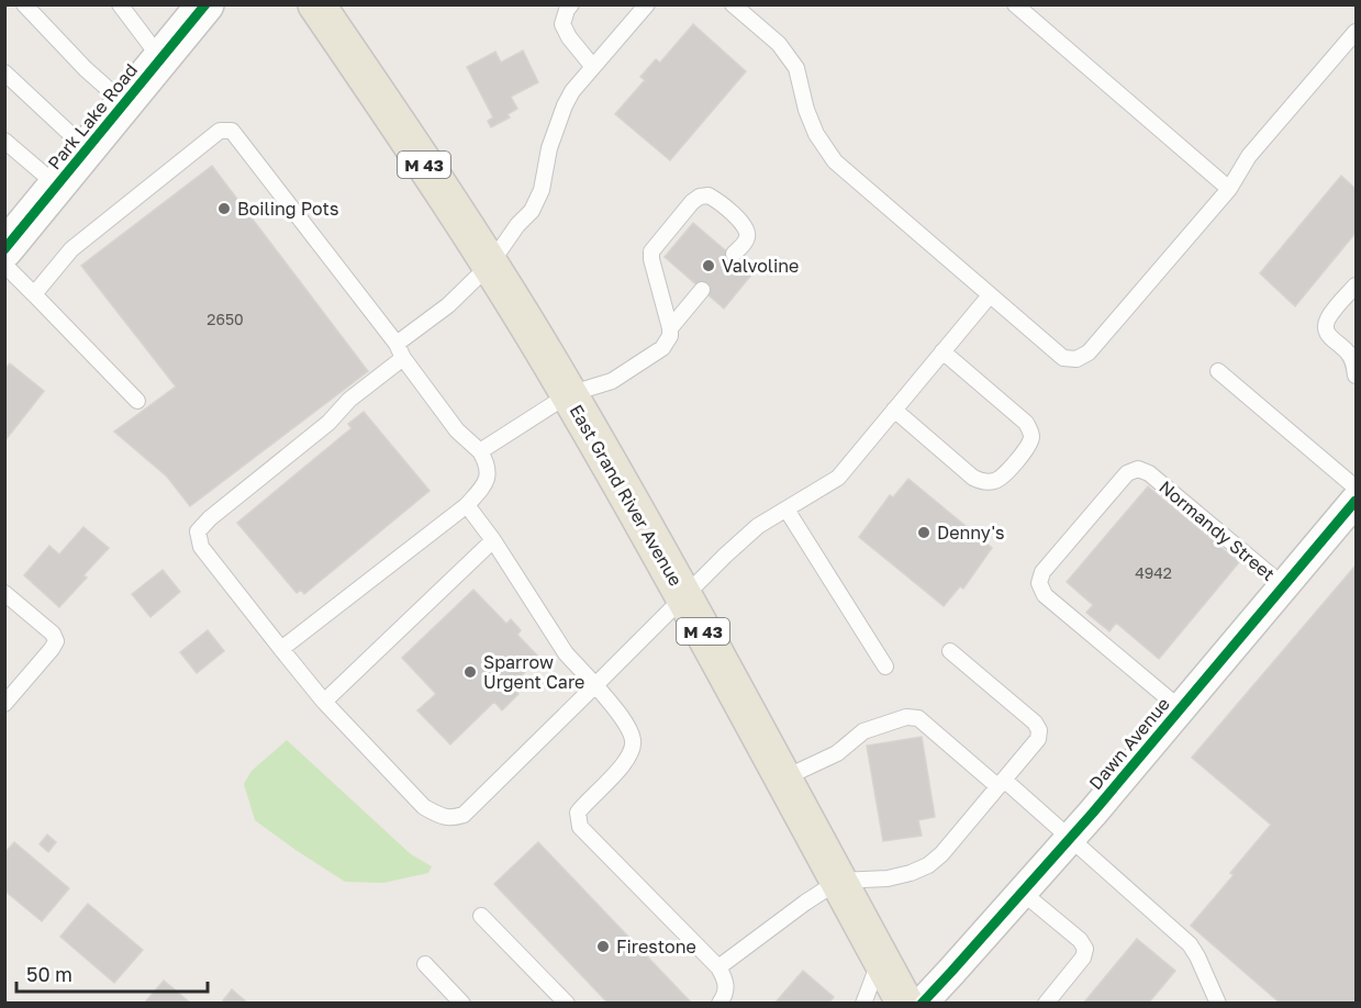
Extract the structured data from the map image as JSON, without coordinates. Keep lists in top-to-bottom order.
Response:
{
  "streets": {
    "main road": ["M 43", "East Grand River Avenue"],
    "street": ["Park Lake Road", "Dawn Avenue"],
    "lane": ["Normandy Street"]
  },
  "crossings": [
    ["Normandy Street", "Dawn Avenue"]
  ],
  "places": [
    "Boiling Pots",
    "Valvoline",
    "Denny's",
    "Sparrow Urgent Care",
    "Firestone"
  ],
  "house_numbers": ["2650", "4942"],
  "scale_bar": "50 m"
}
